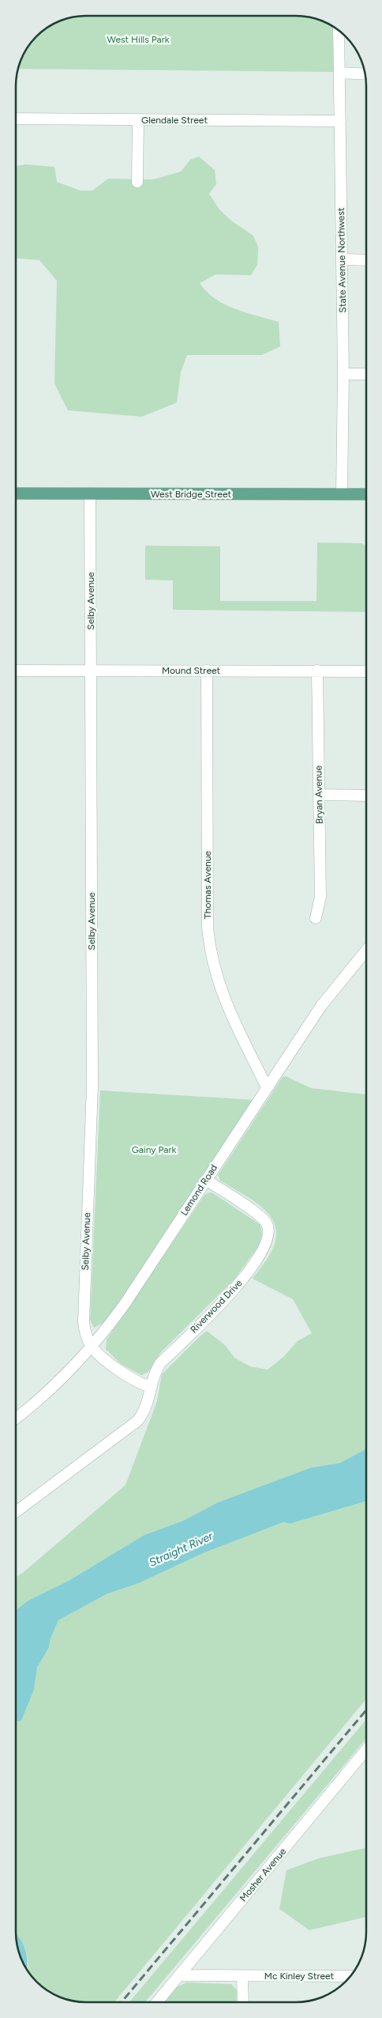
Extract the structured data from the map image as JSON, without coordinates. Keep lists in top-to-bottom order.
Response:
{
  "streets": {
    "main road": ["West Bridge Street"],
    "street": [
      "Glendale Street",
      "State Avenue Northwest",
      "Selby Avenue",
      "Mound Street",
      "Bryan Avenue",
      "Thomas Avenue",
      "Lemond Road",
      "Riverwood Drive",
      "Mosher Avenue",
      "Mc Kinley Street"
    ]
  },
  "crossings": [
    ["Glendale Street", "State Avenue Northwest"],
    ["State Avenue Northwest", "West Bridge Street"],
    ["West Bridge Street", "Selby Avenue"],
    ["Selby Avenue", "Mound Street"],
    ["Selby Avenue", "Lemond Road"],
    ["Mound Street", "Bryan Avenue"],
    ["Mound Street", "Thomas Avenue"],
    ["Thomas Avenue", "Lemond Road"],
    ["Lemond Road", "Riverwood Drive"],
    ["Mosher Avenue", "Mc Kinley Street"]
  ],
  "water": ["Straight River"],
  "parks": ["West Hills Park", "Gainy Park"]
}
